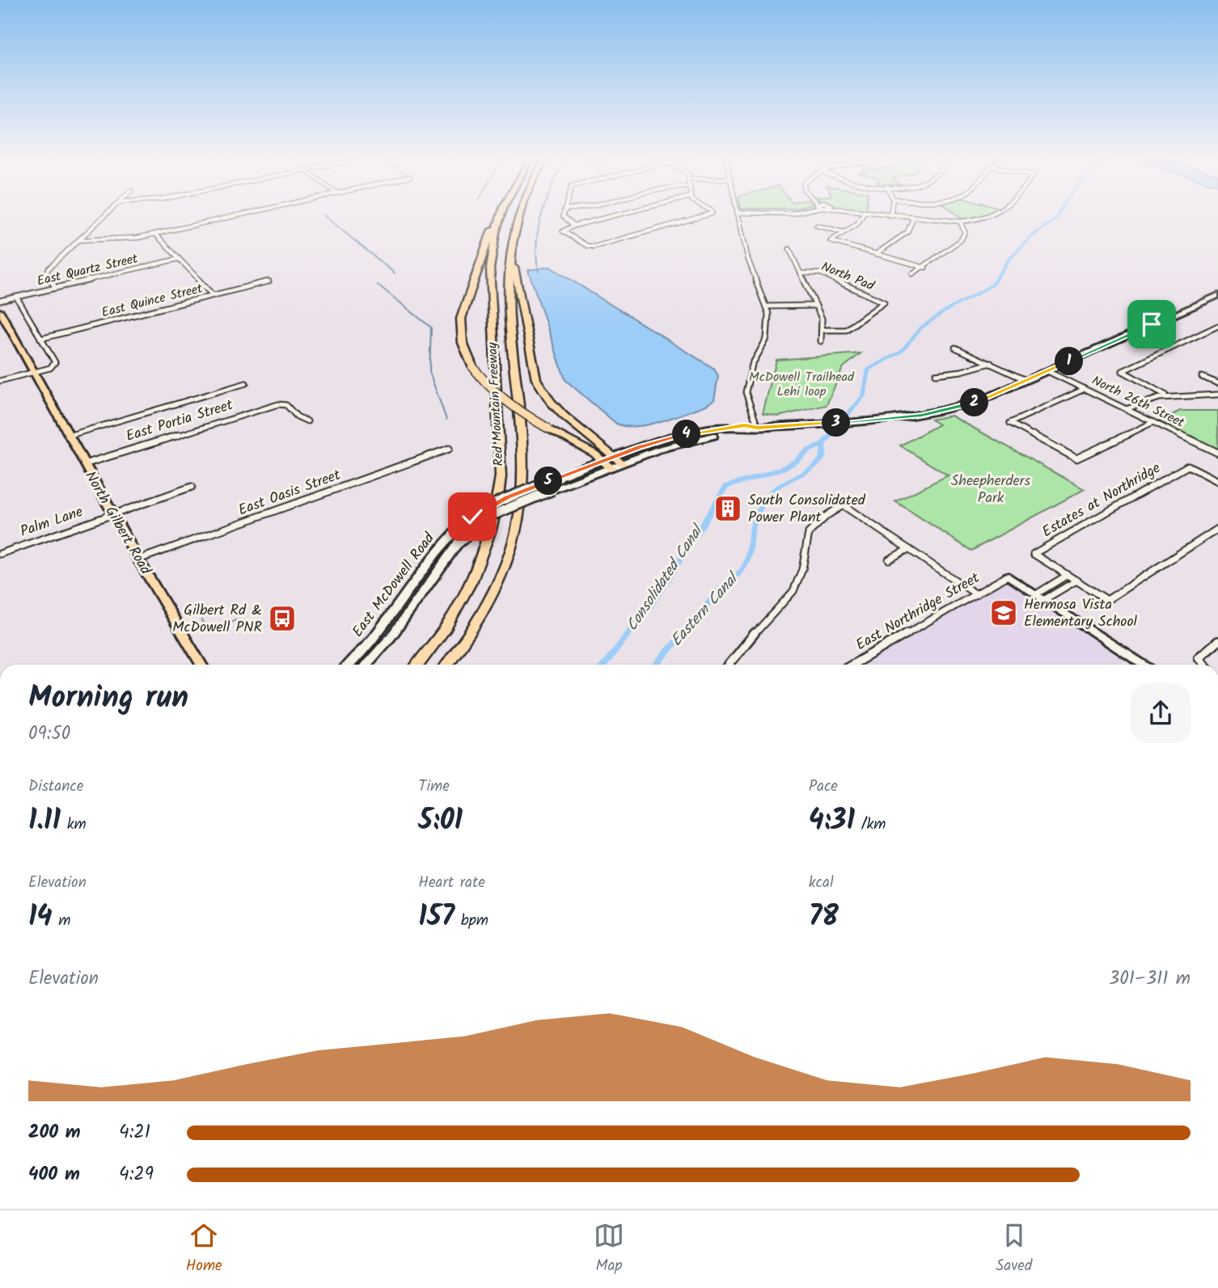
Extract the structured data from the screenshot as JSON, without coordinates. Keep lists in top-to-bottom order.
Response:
{
  "streets": {
    "highway": ["Red Mountain Freeway"],
    "main road": ["North Gilbert Road", "East McDowell Road"],
    "street": [
      "East Quartz Street",
      "North Pad",
      "East Quince Street",
      "North 26th Street",
      "East Portia Street",
      "East Oasis Street",
      "Estates at Northridge",
      "Palm Lane",
      "East Northridge Street"
    ]
  },
  "crossings": [
    ["North 26th Street", "East McDowell Road"],
    ["East Portia Street", "North Gilbert Road"],
    ["East Oasis Street", "North Gilbert Road"],
    ["Palm Lane", "North Gilbert Road"]
  ],
  "water": ["Consolidated Canal", "Eastern Canal"],
  "parks": ["McDowell Trailhead Lehi loop", "Sheepherders Park"],
  "places": {
    "building": ["South Consolidated Power Plant"],
    "school or university": ["Hermosa Vista Elementary School"],
    "bus stop": ["Gilbert Rd & McDowell PNR"]
  },
  "page": {
    "pins": [
      "1",
      "2",
      "3",
      "4",
      "5"
    ],
    "heading": ["Morning run", "09:50"],
    "stats": [
      ["Distance", "1.11 km"],
      ["Time", "5:01"],
      ["Pace", "4:31 /km"],
      ["Elevation", "14 m"],
      ["Heart rate", "157 bpm"],
      ["kcal", "78"]
    ],
    "chart": ["Elevation", "301–311 m"],
    "list": [
      {
        "name": "200 m",
        "note": "4:21"
      },
      {
        "name": "400 m",
        "note": "4:29"
      }
    ],
    "tabs": ["Home", "Map", "Saved"]
  }
}
